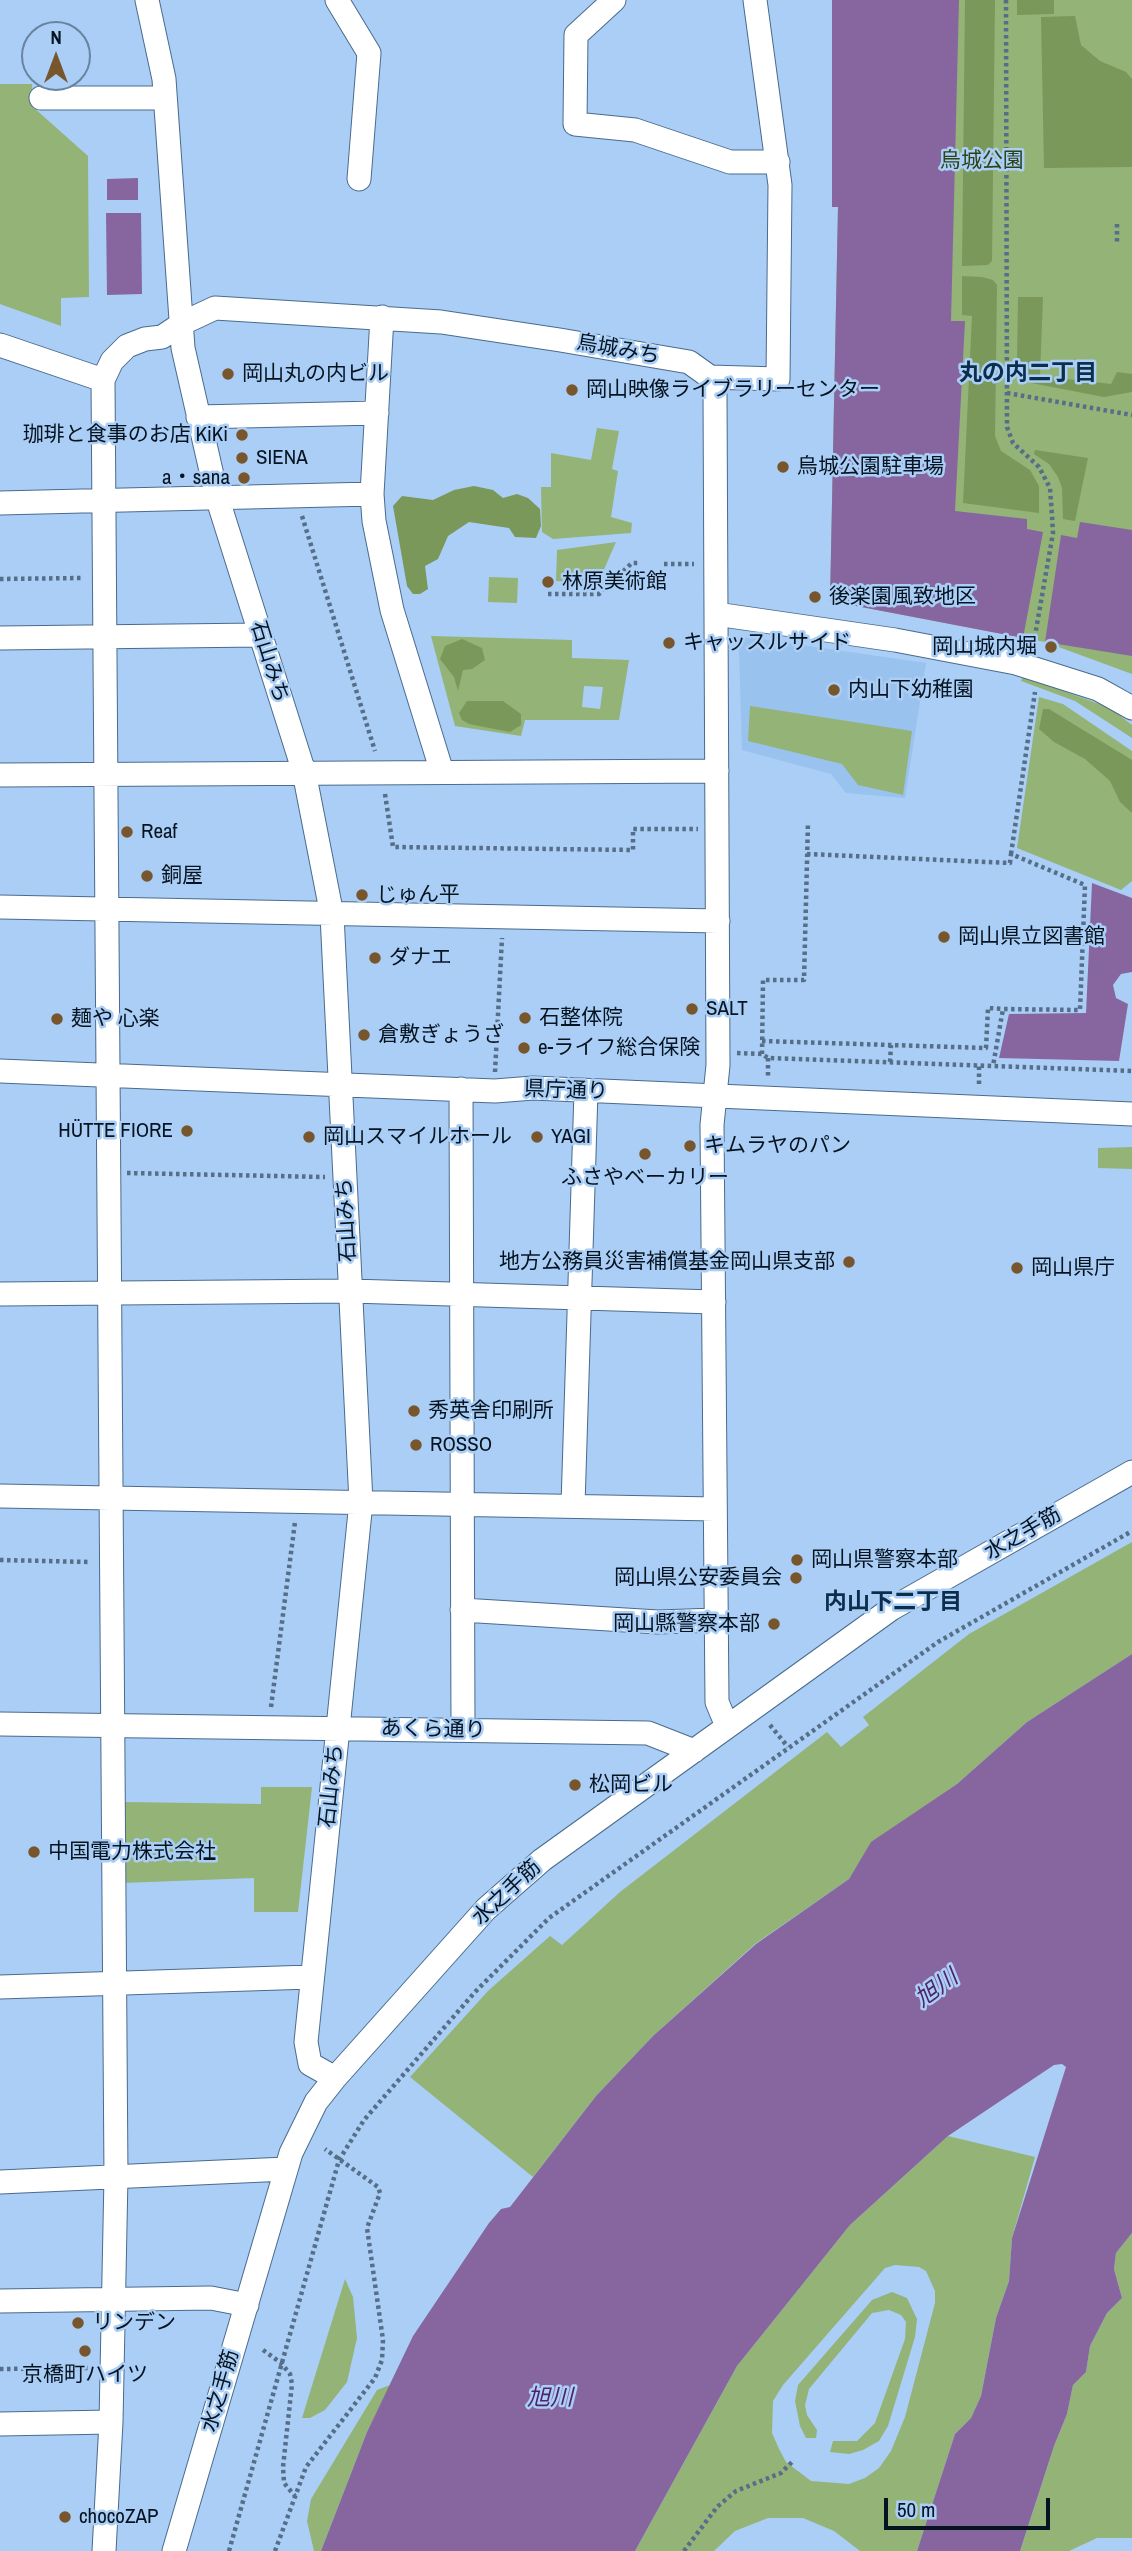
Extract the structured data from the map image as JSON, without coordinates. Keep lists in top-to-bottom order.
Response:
{
  "streets": {
    "street": [
      "烏城みち",
      "石山みち",
      "県庁通り",
      "水之手筋",
      "あくら通り"
    ]
  },
  "crossings": [
    ["烏城みち", "石山みち"],
    ["石山みち", "県庁通り"],
    ["石山みち", "水之手筋"],
    ["石山みち", "あくら通り"],
    ["水之手筋", "あくら通り"]
  ],
  "districts": ["丸の内二丁目", "内山下二丁目"],
  "water": ["旭川"],
  "parks": ["烏城公園"],
  "places": [
    "岡山丸の内ビル",
    "岡山映像ライブラリーセンター",
    "珈琲と食事のお店 KiKi",
    "SIENA",
    "烏城公園駐車場",
    "a・sana",
    "林原美術館",
    "後楽園風致地区",
    "キャッスルサイド",
    "岡山城内堀",
    "内山下幼稚園",
    "Reaf",
    "銅屋",
    "じゅん平",
    "岡山県立図書館",
    "ダナエ",
    "SALT",
    "石整体院",
    "麺や 心楽",
    "倉敷ぎょうざ",
    "e-ライフ総合保険",
    "HÜTTE FIORE",
    "岡山スマイルホール",
    "YAGI",
    "キムラヤのパン",
    "ふさやベーカリー",
    "地方公務員災害補償基金岡山県支部",
    "岡山県庁",
    "秀英舎印刷所",
    "ROSSO",
    "岡山県警察本部",
    "岡山県公安委員会",
    "岡山縣警察本部",
    "松岡ビル",
    "中国電力株式会社",
    "リンデン",
    "京橋町ハイツ",
    "chocoZAP"
  ],
  "scale_bar": "50 m",
  "north": "top"
}
